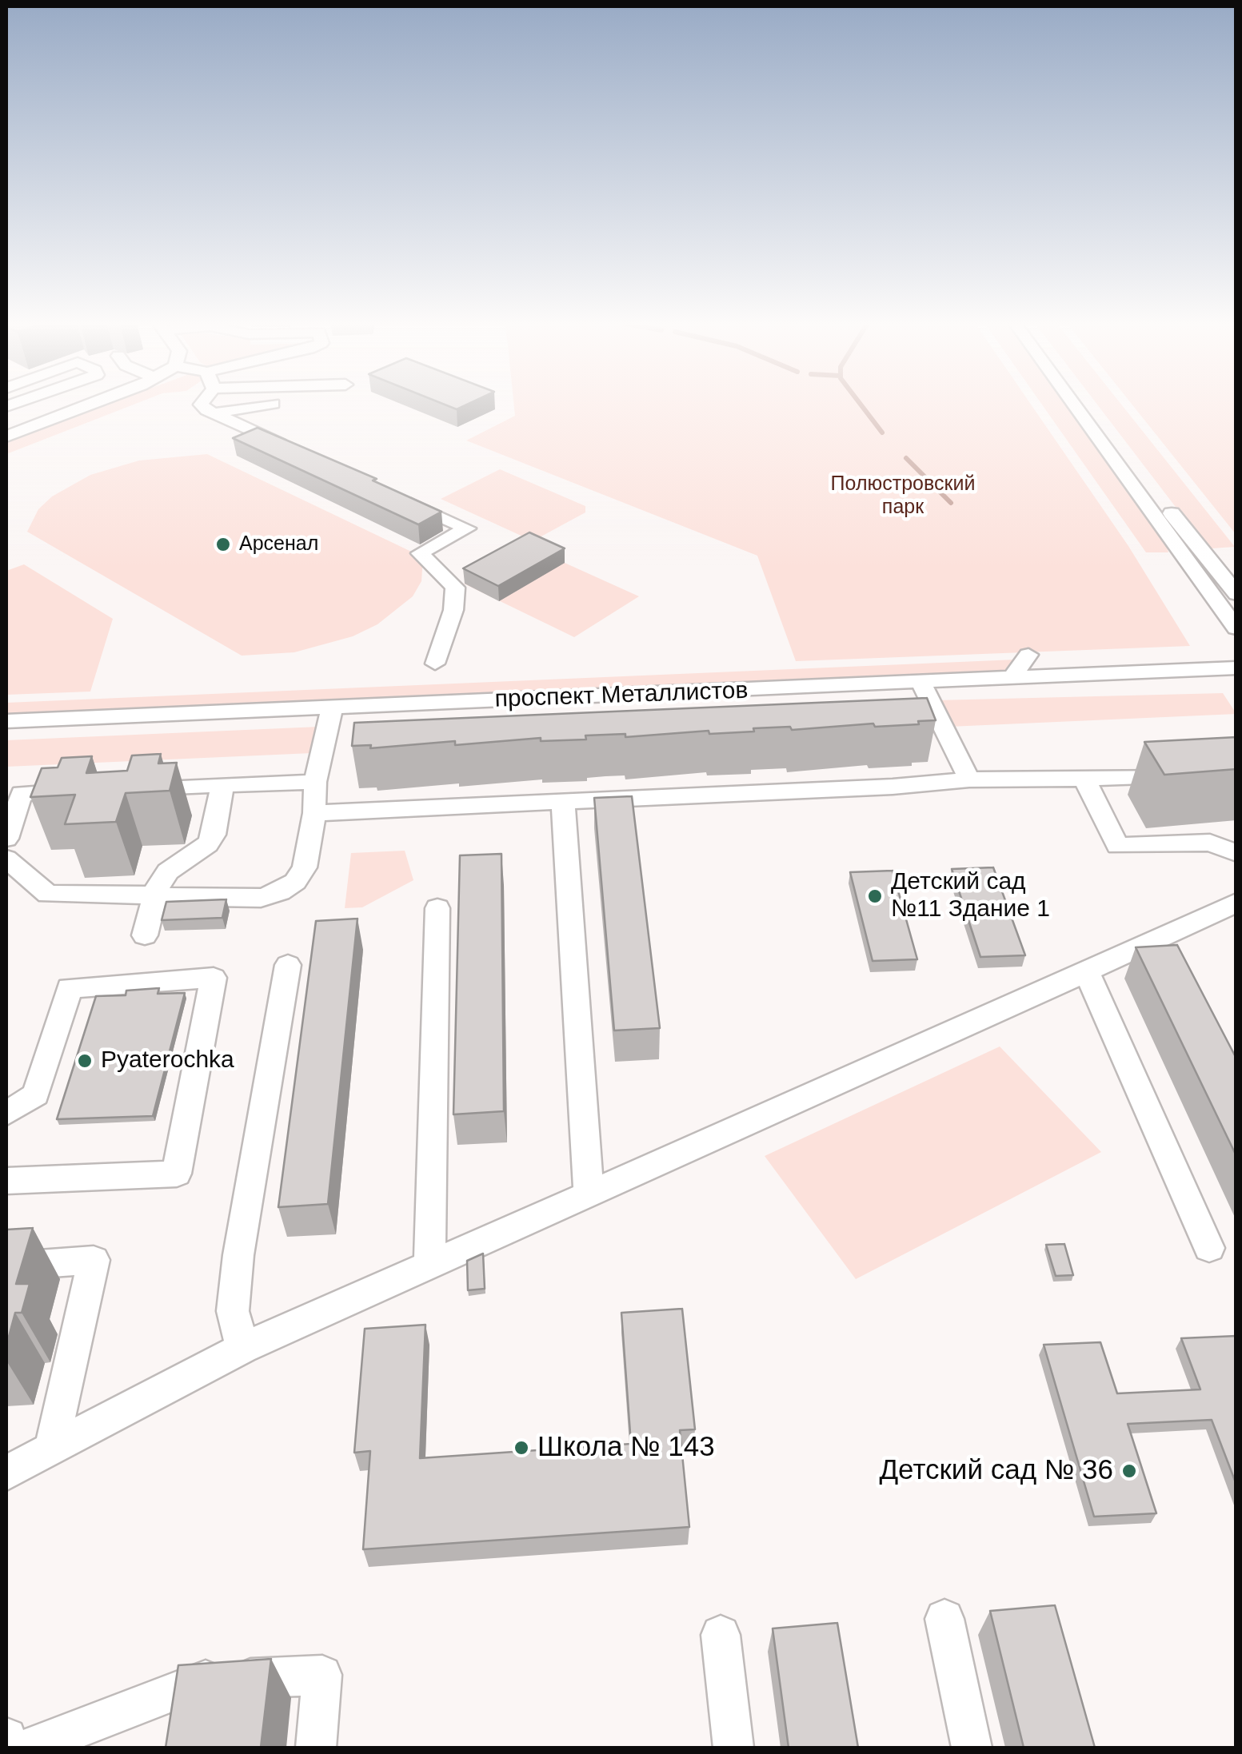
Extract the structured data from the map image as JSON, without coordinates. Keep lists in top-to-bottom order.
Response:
{
  "streets": {
    "street": ["проспект Металлистов"]
  },
  "parks": ["Полюстровский парк"],
  "places": [
    "Арсенал",
    "Детский сад №11 Здание 1",
    "Pyaterochka",
    "Школа № 143",
    "Детский сад № 36"
  ]
}
